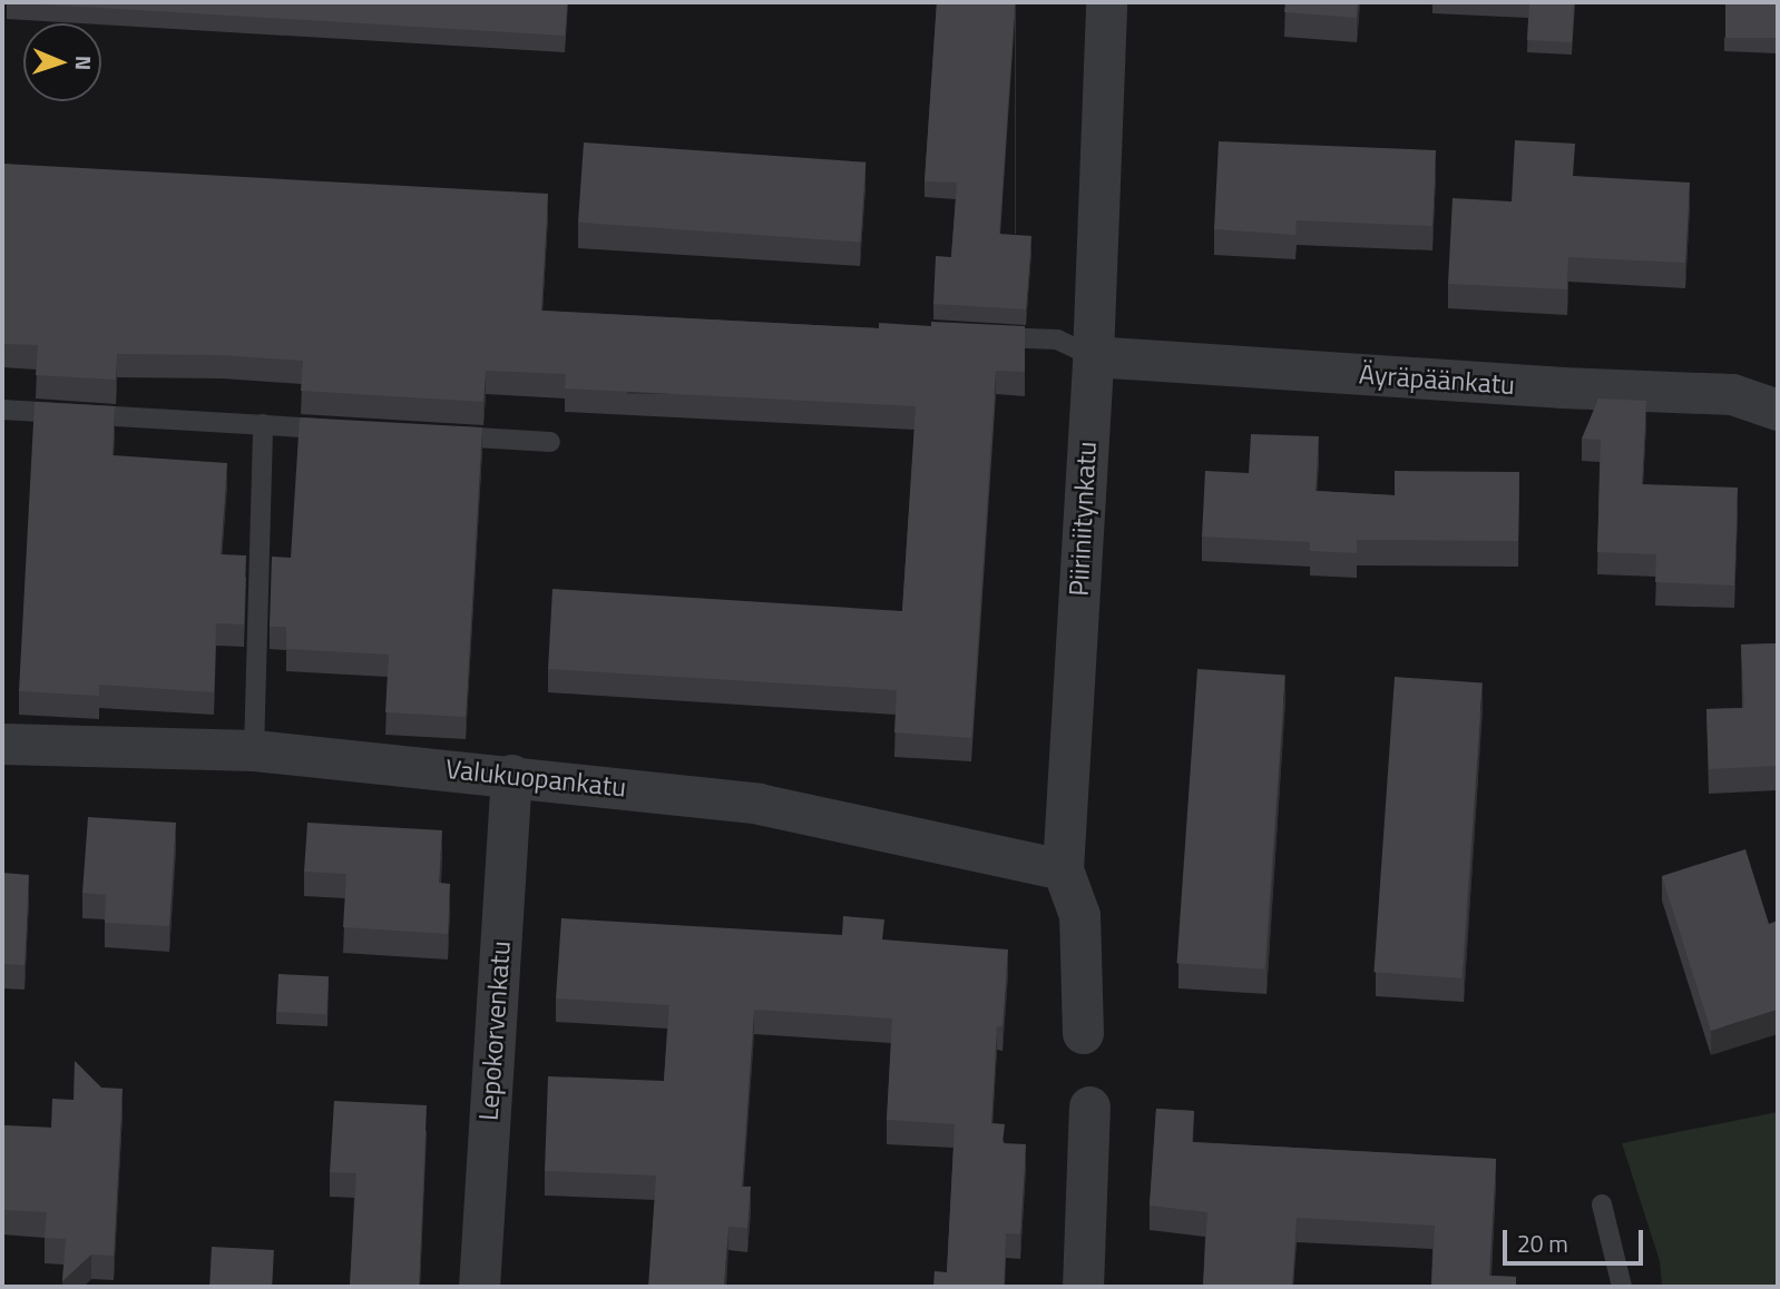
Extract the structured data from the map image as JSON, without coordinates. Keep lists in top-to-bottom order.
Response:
{
  "streets": {
    "street": [
      "Äyräpäänkatu",
      "Piiriniitynkatu",
      "Valukuopankatu",
      "Lepokorvenkatu"
    ]
  },
  "crossings": [
    ["Äyräpäänkatu", "Piiriniitynkatu"],
    ["Piiriniitynkatu", "Valukuopankatu"],
    ["Valukuopankatu", "Lepokorvenkatu"]
  ],
  "scale_bar": "20 m",
  "north": "right"
}
